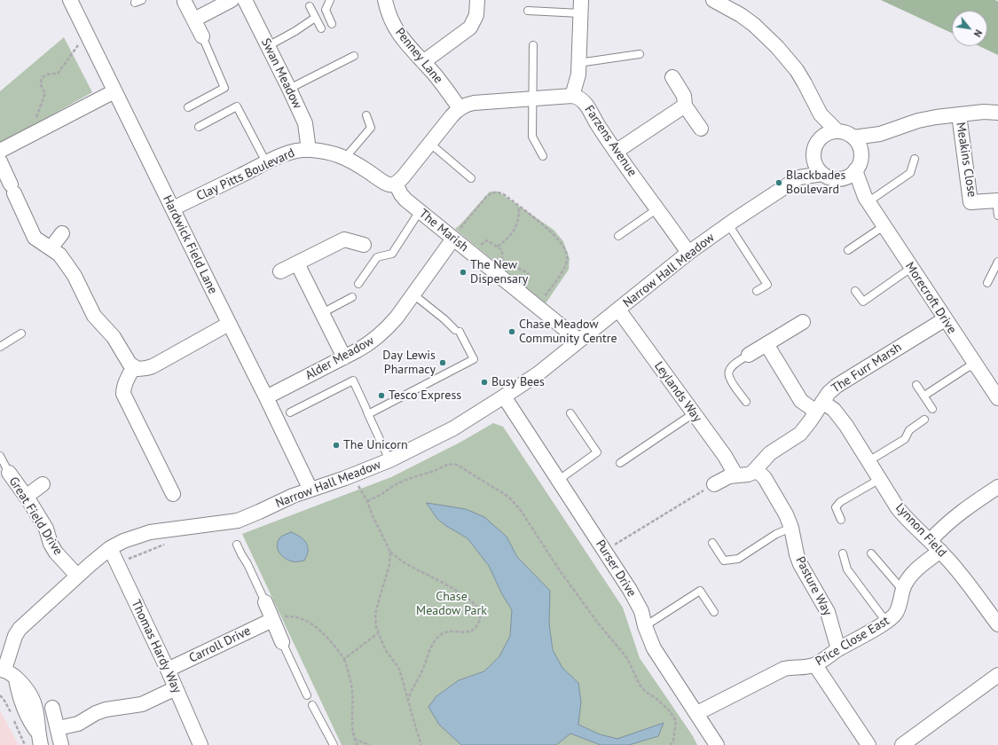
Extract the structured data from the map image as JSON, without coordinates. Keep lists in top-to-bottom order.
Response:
{
  "streets": {
    "street": [
      "Penney Lane",
      "Swan Meadow",
      "Farzens Avenue",
      "Meakins Close",
      "Clay Pitts Boulevard",
      "The Marish",
      "Hardwick Field Lane",
      "Narrow Hall Meadow",
      "Morecroft Drive",
      "Alder Meadow",
      "The Furr Marsh",
      "Leylands Way",
      "Great Field Drive",
      "Lynnon Field",
      "Purser Drive",
      "Pasture Way",
      "Price Close East",
      "Carroll Drive",
      "Thomas Hardy Way"
    ]
  },
  "crossings": [
    ["Swan Meadow", "Clay Pitts Boulevard"],
    ["Farzens Avenue", "Narrow Hall Meadow"],
    ["Clay Pitts Boulevard", "The Marish"],
    ["Clay Pitts Boulevard", "Hardwick Field Lane"],
    ["The Marish", "Narrow Hall Meadow"],
    ["The Marish", "Alder Meadow"],
    ["Hardwick Field Lane", "Narrow Hall Meadow"],
    ["Hardwick Field Lane", "Alder Meadow"],
    ["Narrow Hall Meadow", "Morecroft Drive"],
    ["Narrow Hall Meadow", "Leylands Way"],
    ["Narrow Hall Meadow", "Great Field Drive"],
    ["Narrow Hall Meadow", "Purser Drive"],
    ["Narrow Hall Meadow", "Thomas Hardy Way"],
    ["Morecroft Drive", "The Furr Marsh"],
    ["The Furr Marsh", "Leylands Way"],
    ["The Furr Marsh", "Lynnon Field"],
    ["The Furr Marsh", "Pasture Way"],
    ["Lynnon Field", "Price Close East"],
    ["Purser Drive", "Price Close East"],
    ["Pasture Way", "Price Close East"],
    ["Carroll Drive", "Thomas Hardy Way"]
  ],
  "parks": ["Chase Meadow Park"],
  "places": [
    "Blackbades Boulevard",
    "The New Dispensary",
    "Chase Meadow Community Centre",
    "Day Lewis Pharmacy",
    "Busy Bees",
    "Tesco Express",
    "The Unicorn"
  ],
  "north": "bottom right"
}
